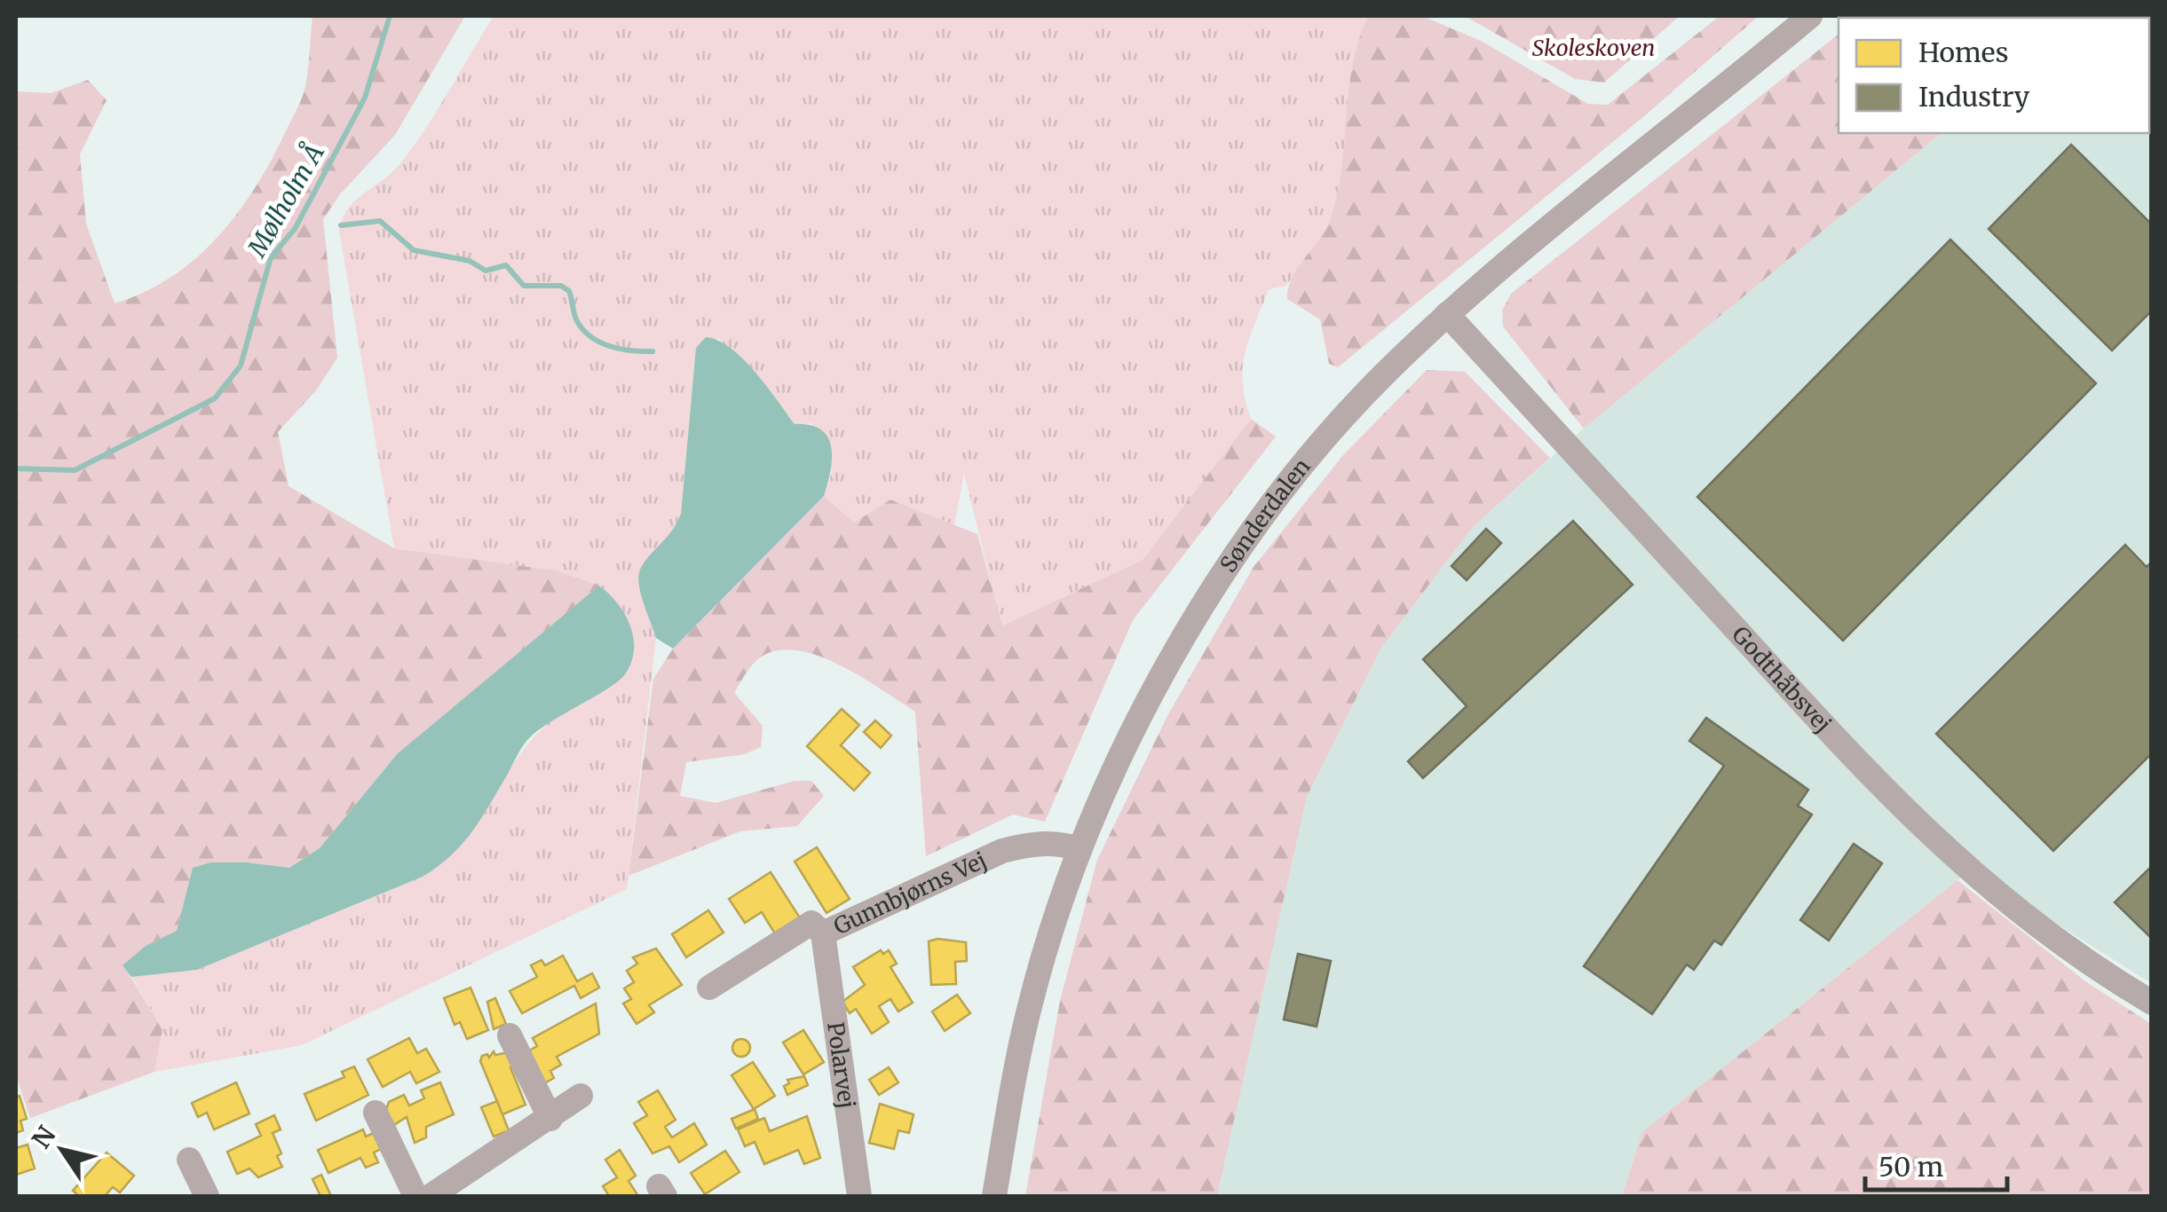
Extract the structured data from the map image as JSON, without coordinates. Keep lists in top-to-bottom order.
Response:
{
  "streets": {
    "street": [
      "Sønderdalen",
      "Godthåbsvej",
      "Gunnbjørns Vej",
      "Polarvej"
    ]
  },
  "crossings": [
    ["Sønderdalen", "Godthåbsvej"],
    ["Sønderdalen", "Gunnbjørns Vej"],
    ["Gunnbjørns Vej", "Polarvej"]
  ],
  "water": ["Mølholm Å"],
  "parks": ["Skoleskoven"],
  "legend": ["Homes", "Industry"],
  "scale_bar": "50 m",
  "north": "top left"
}
